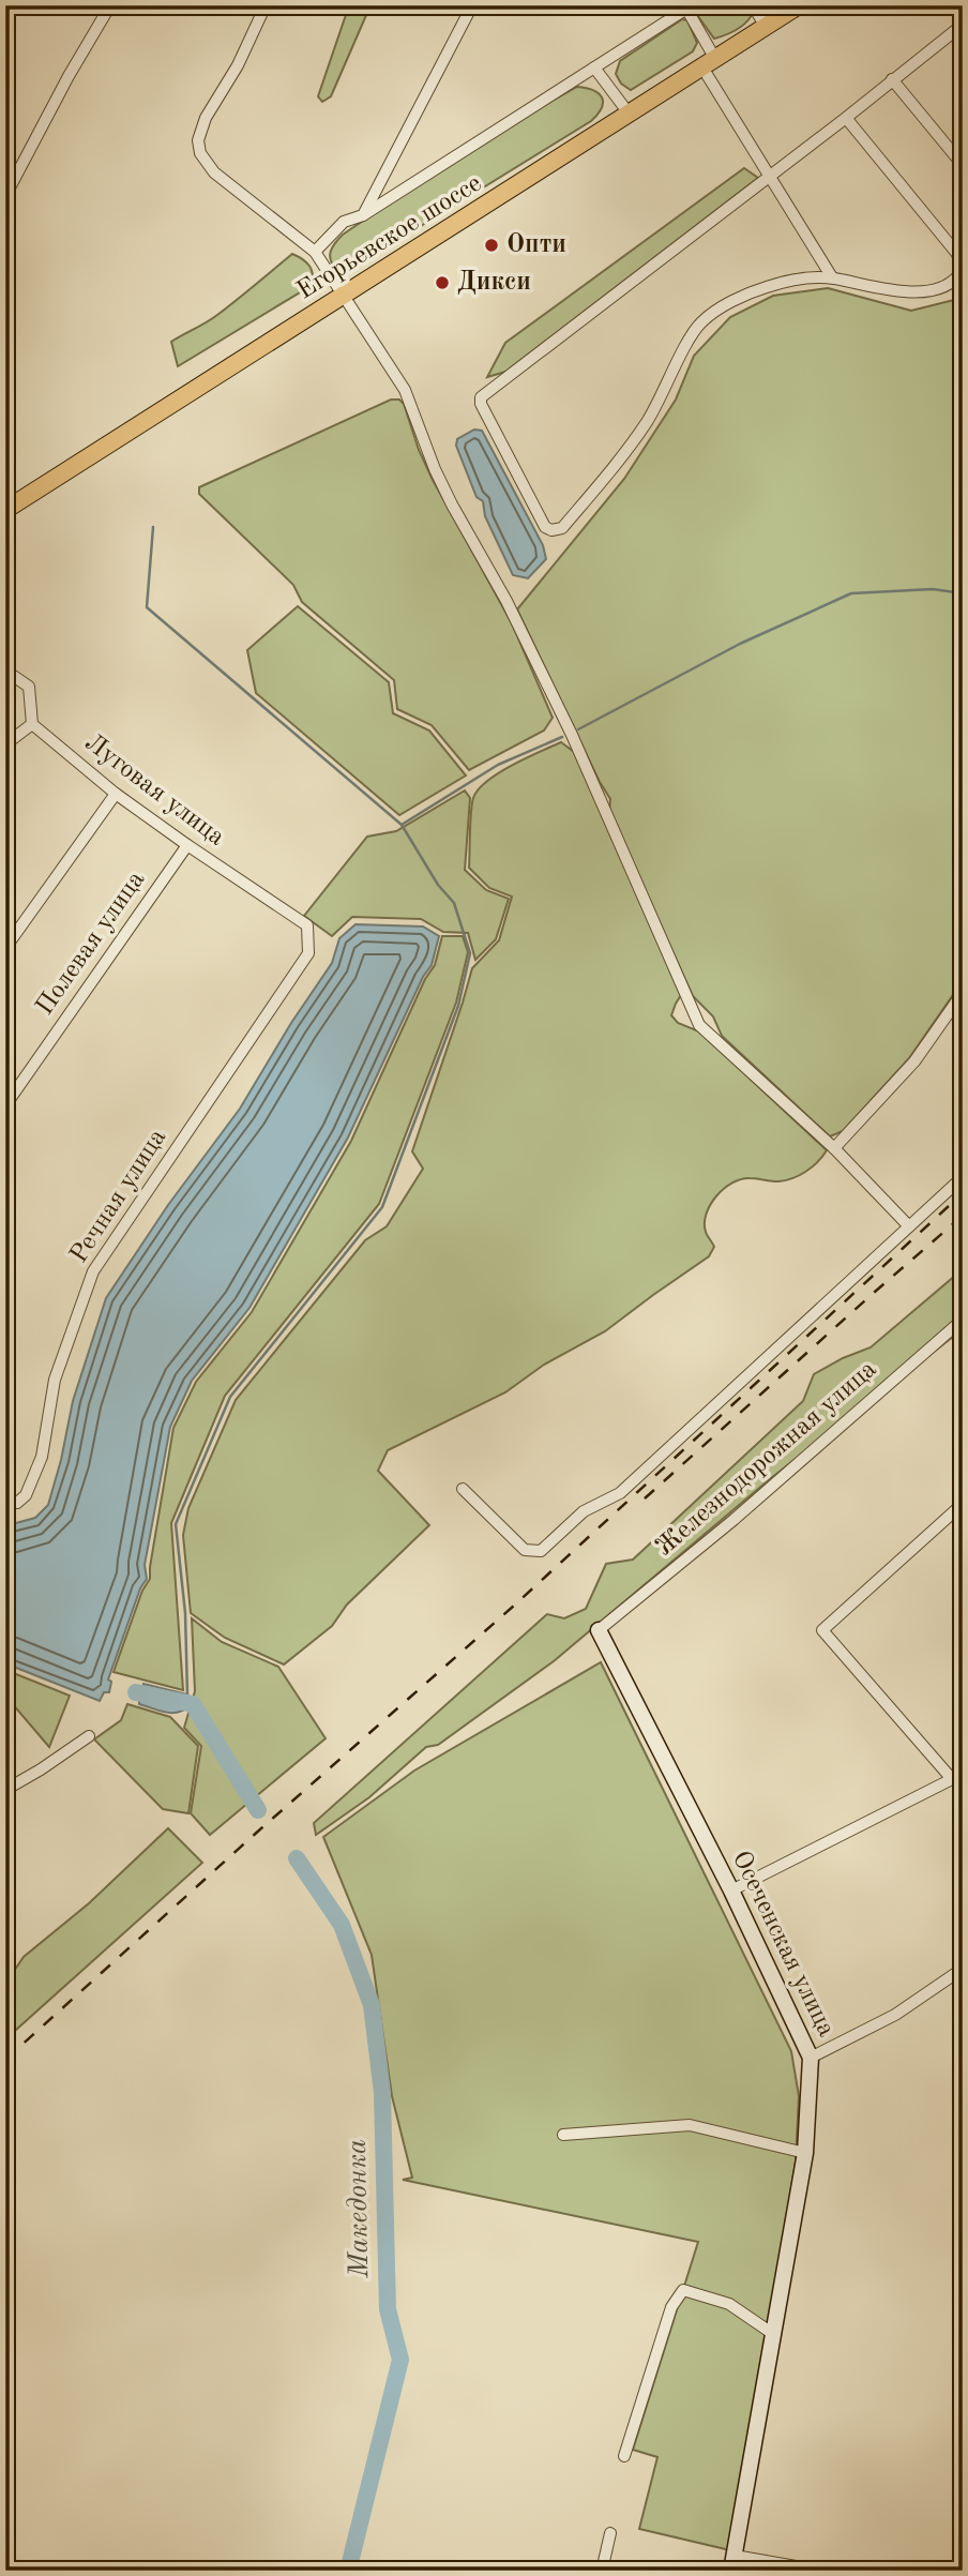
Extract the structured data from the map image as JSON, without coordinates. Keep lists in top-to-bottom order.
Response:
{
  "streets": {
    "main road": ["Егорьевское шоссе"],
    "street": [
      "Луговая улица",
      "Полевая улица",
      "Речная улица",
      "Железнодорожная улица",
      "Осеченская улица"
    ]
  },
  "crossings": [
    ["Луговая улица", "Полевая улица"],
    ["Луговая улица", "Речная улица"],
    ["Железнодорожная улица", "Осеченская улица"]
  ],
  "water": ["Македонка"],
  "places": ["Опти", "Дикси"]
}
